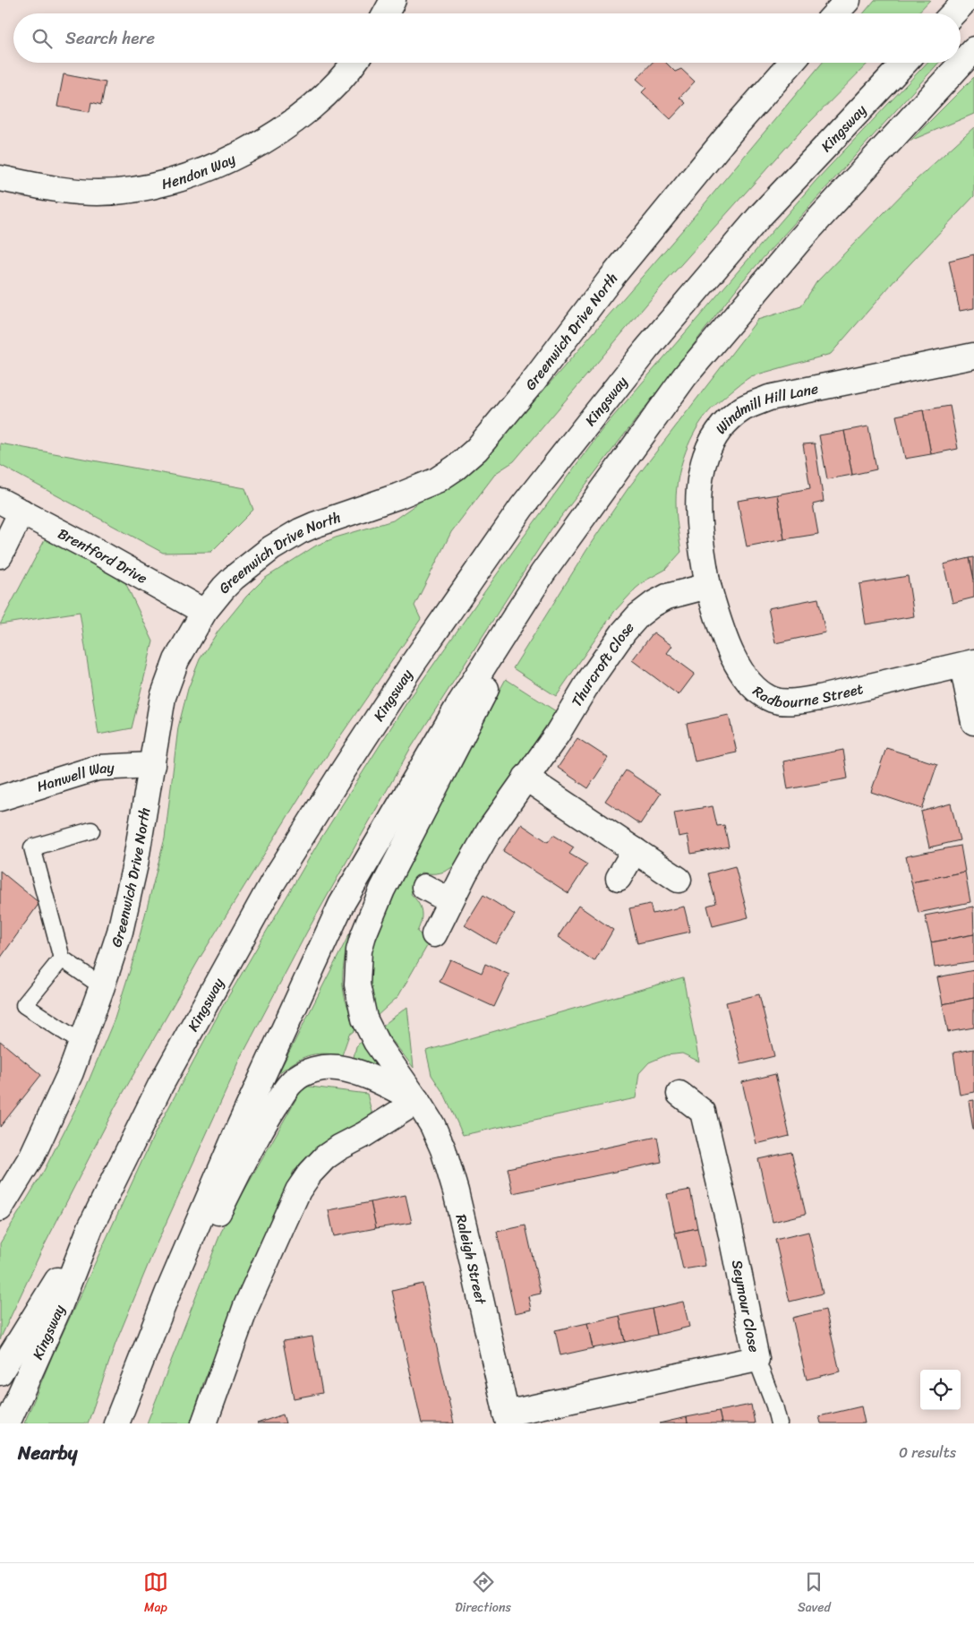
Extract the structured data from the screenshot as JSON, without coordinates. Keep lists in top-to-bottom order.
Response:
{
  "streets": {
    "main road": [
      "Kingsway",
      "Hendon Way",
      "Greenwich Drive North",
      "Windmill Hill Lane",
      "Brentford Drive",
      "Thurcroft Close",
      "Radbourne Street",
      "Hanwell Way",
      "Raleigh Street",
      "Seymour Close"
    ]
  },
  "crossings": [
    ["Greenwich Drive North", "Brentford Drive"],
    ["Greenwich Drive North", "Hanwell Way"],
    ["Windmill Hill Lane", "Thurcroft Close"],
    ["Windmill Hill Lane", "Radbourne Street"],
    ["Thurcroft Close", "Radbourne Street"],
    ["Raleigh Street", "Seymour Close"]
  ],
  "page": {
    "search": "Search here",
    "heading": ["Nearby", "0 results"],
    "nav": ["Map", "Directions", "Saved"]
  }
}
